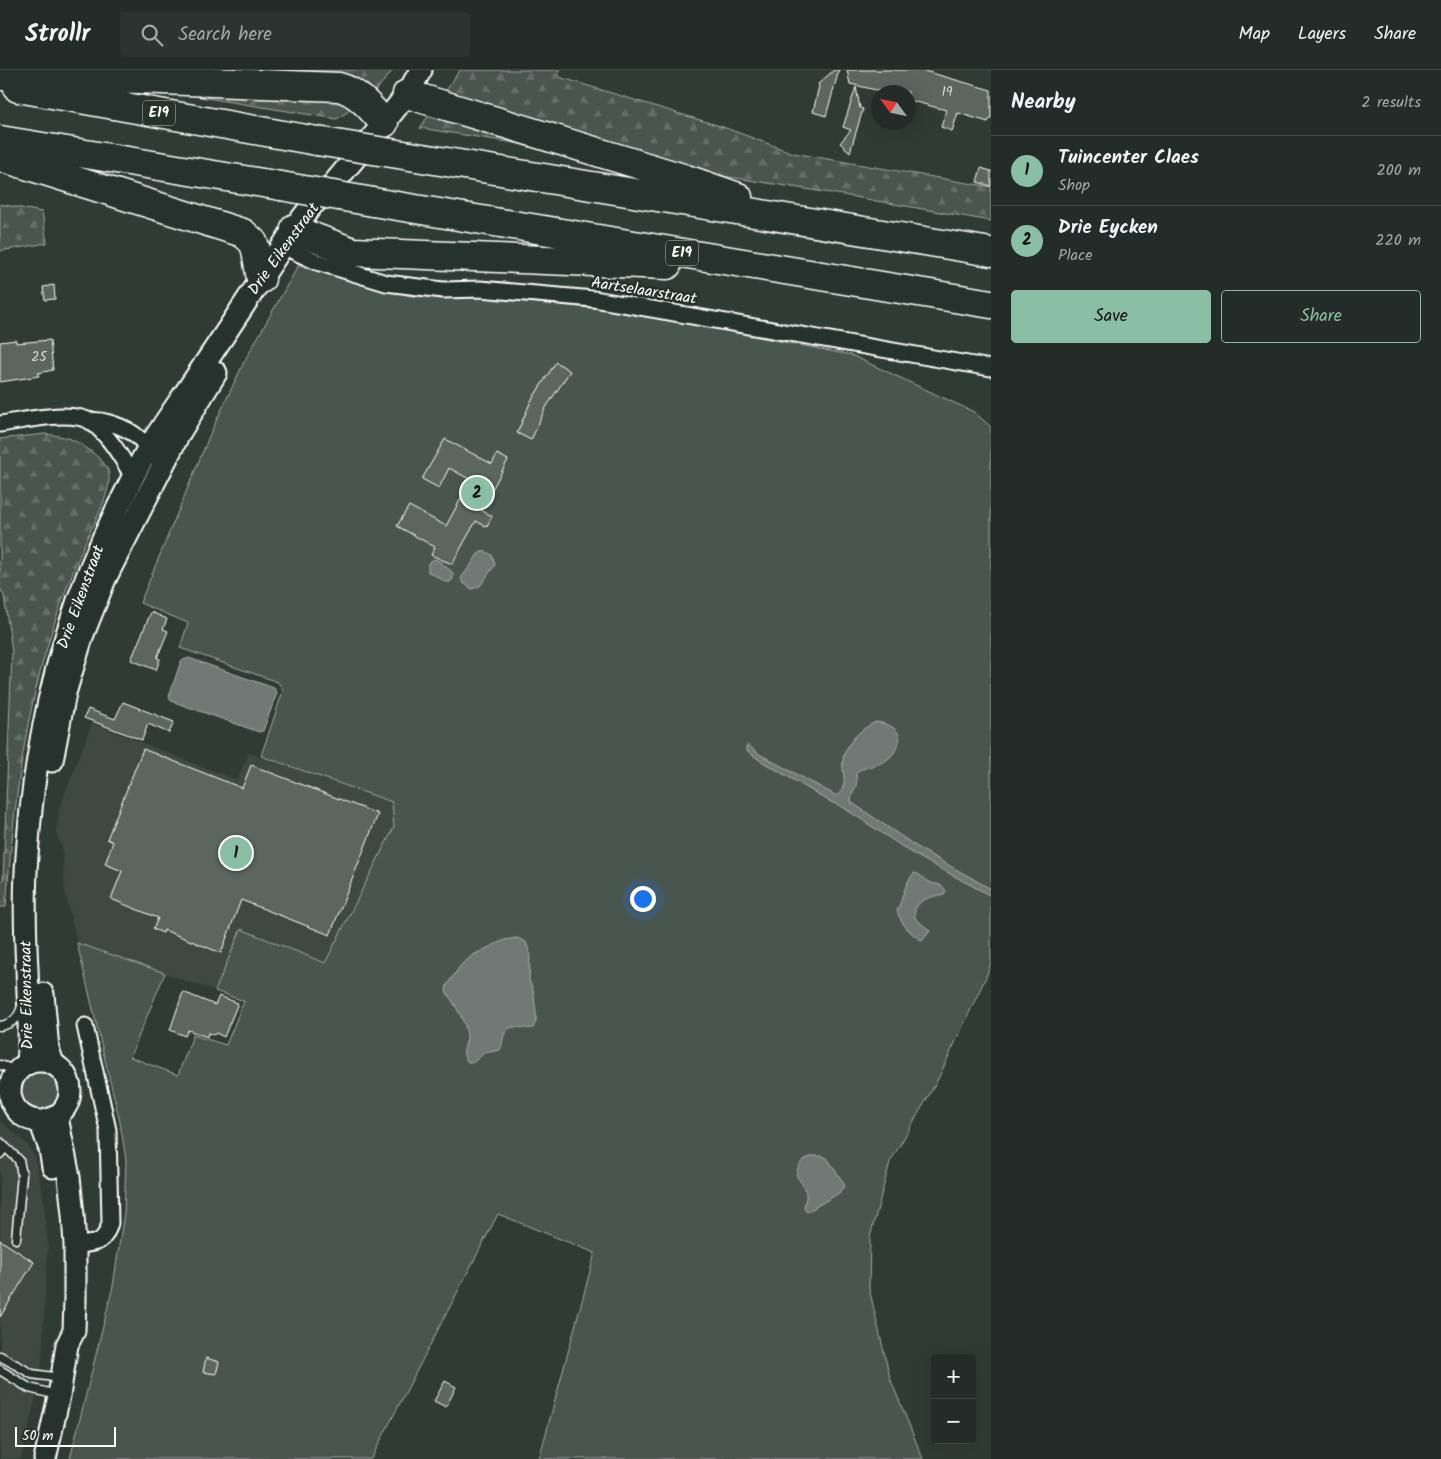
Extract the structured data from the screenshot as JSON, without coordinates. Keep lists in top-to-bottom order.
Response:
{
  "streets": {
    "highway": ["E19"],
    "street": ["Drie Eikenstraat", "Aartselaarstraat"]
  },
  "crossings": [
    ["Drie Eikenstraat", "Aartselaarstraat"]
  ],
  "house_numbers": ["19", "25"],
  "scale_bar": "50 m",
  "north": "top left",
  "page": {
    "header": "Strollr",
    "search": "Search here",
    "nav": ["Map", "Layers", "Share"],
    "heading": ["Nearby", "2 results"],
    "list": [
      {
        "mark": "1",
        "name": "Tuincenter Claes",
        "note": "Shop",
        "value": "200 m"
      },
      {
        "mark": "2",
        "name": "Drie Eycken",
        "note": "Place",
        "value": "220 m"
      }
    ],
    "buttons": ["Save", "Share"],
    "pins": ["2", "1"],
    "map_buttons": ["+", "−"],
    "scale": "50 m"
  }
}
